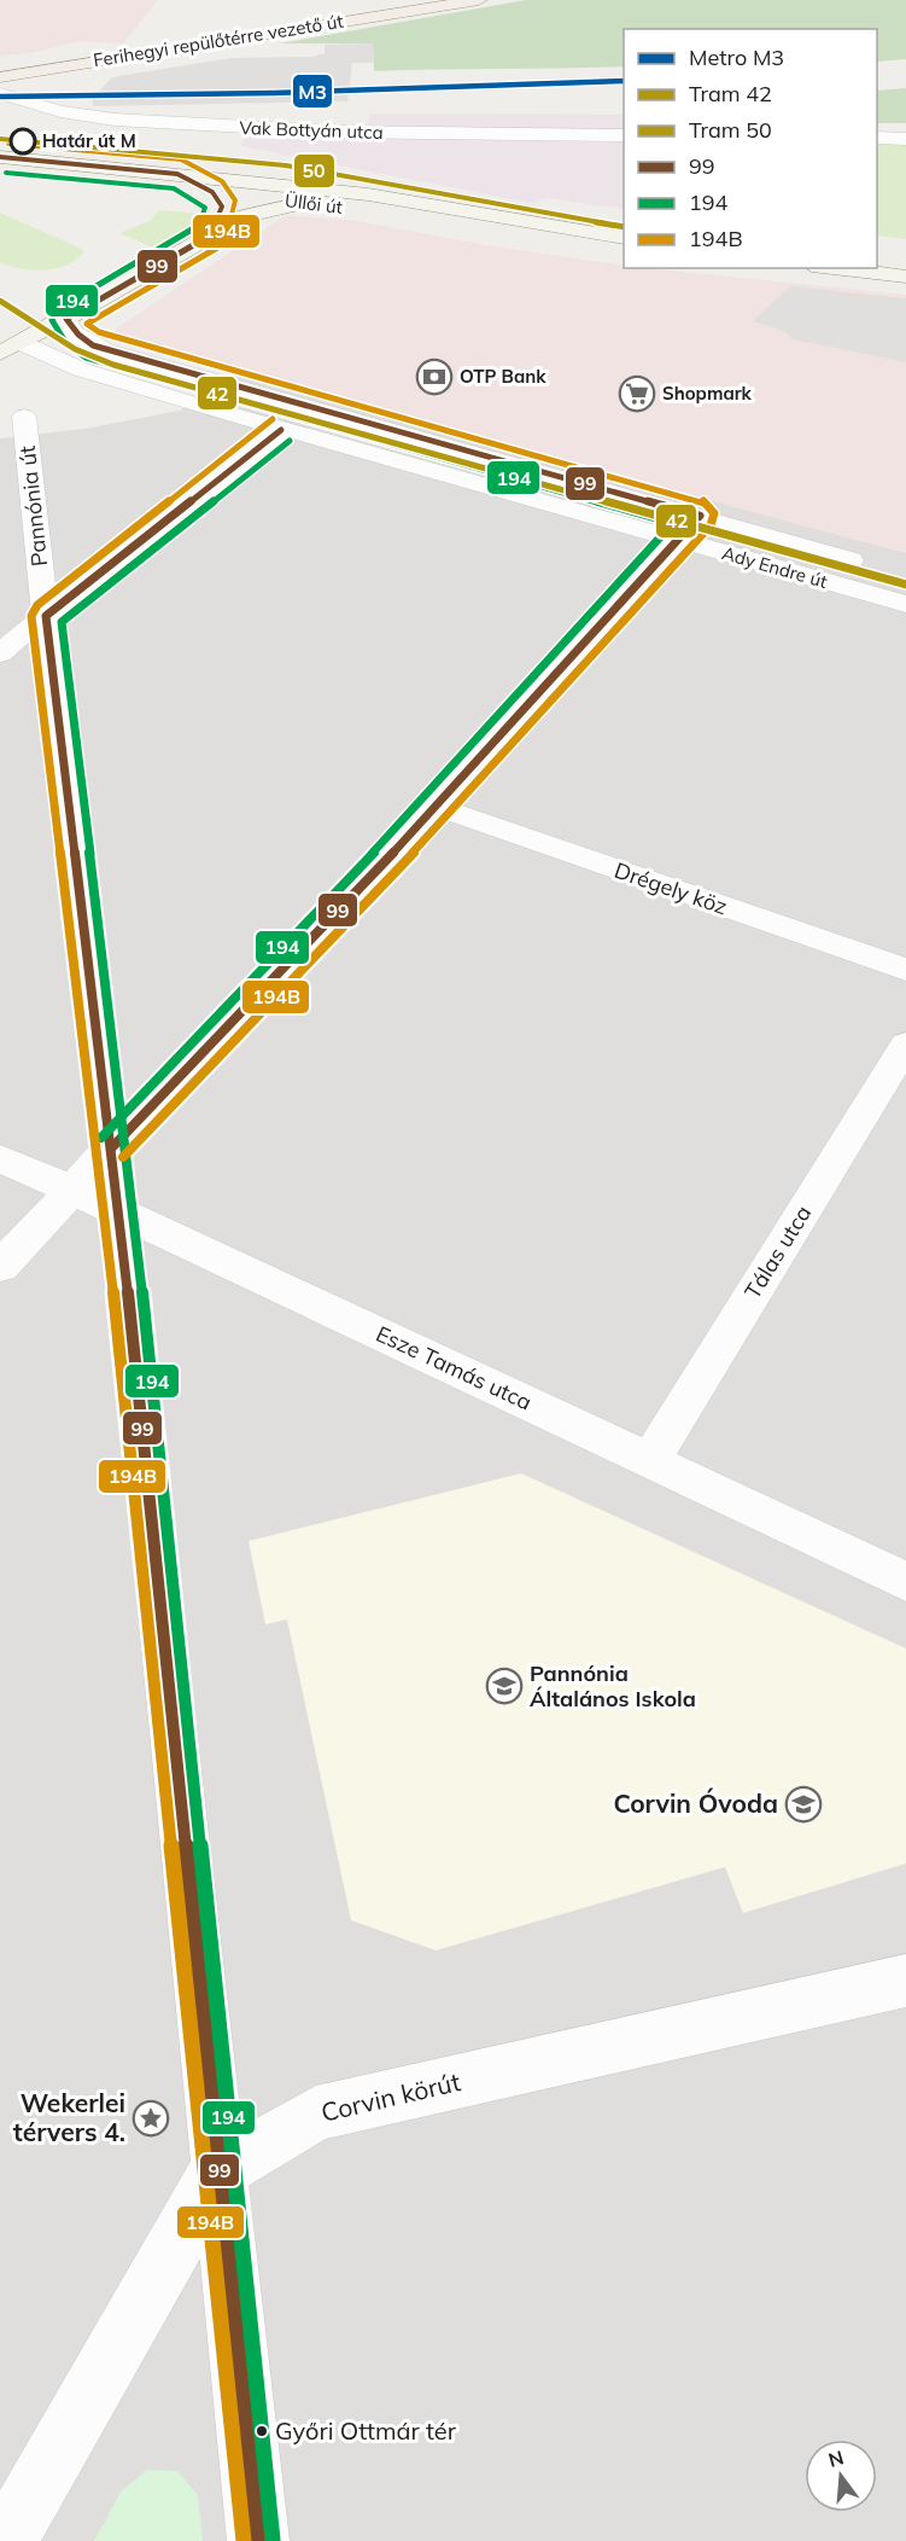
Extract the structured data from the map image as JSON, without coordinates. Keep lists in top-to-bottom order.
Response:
{
  "streets": {
    "main road": ["Ferihegyi repülőtérre vezető út", "Üllői út"],
    "street": [
      "Vak Bottyán utca",
      "Pannónia út",
      "Ady Endre út",
      "Drégely köz",
      "Tálas utca",
      "Esze Tamás utca",
      "Corvin körút"
    ]
  },
  "crossings": [
    ["Pannónia út", "Esze Tamás utca"],
    ["Pannónia út", "Corvin körút"],
    ["Tálas utca", "Esze Tamás utca"]
  ],
  "places": {
    "other": ["Határ út M", "Győri Ottmár tér"],
    "bank": ["OTP Bank"],
    "supermarket": ["Shopmark"],
    "school or university": ["Pannónia Általános Iskola", "Corvin Óvoda"],
    "place": ["Wekerlei térvers 4."]
  },
  "lines": [
    "metro line M3",
    "tram line 50",
    "transit line 194B",
    "transit line 99",
    "transit line 194",
    "tram line 42"
  ],
  "legend": [
    "Metro M3",
    "Tram 42",
    "Tram 50",
    "99",
    "194",
    "194B"
  ],
  "north": "top"
}
